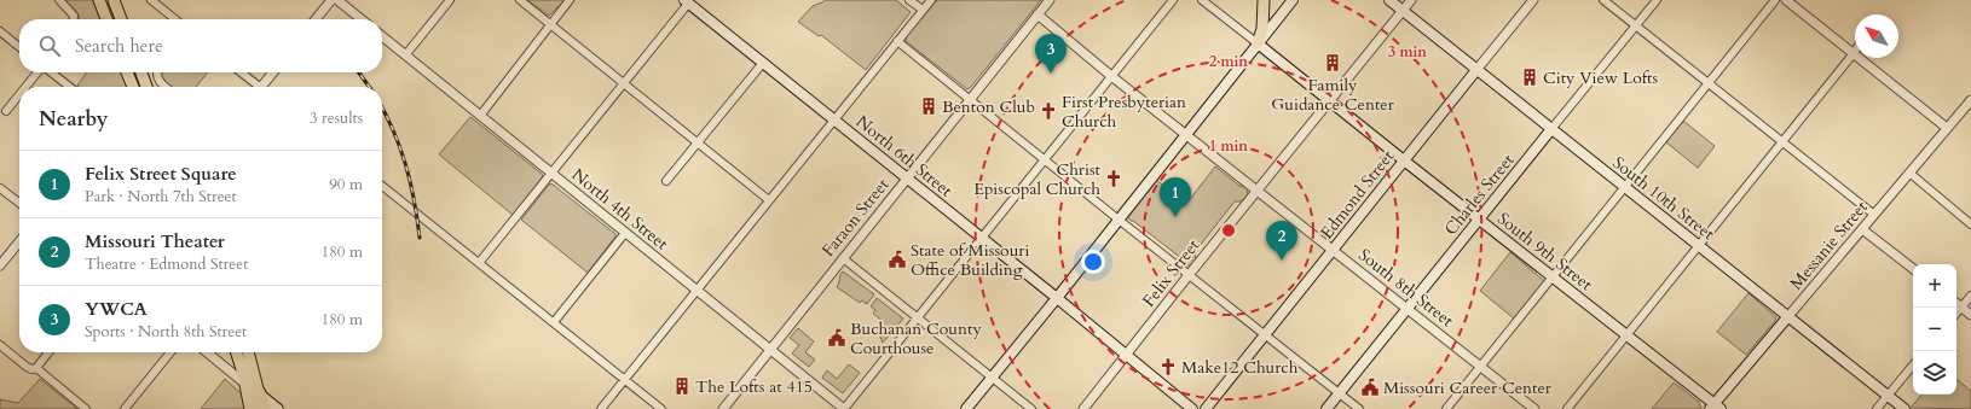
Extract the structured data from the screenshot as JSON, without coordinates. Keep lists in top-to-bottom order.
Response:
{
  "streets": {
    "main road": [
      "North 6th Street",
      "Edmond Street",
      "Charles Street",
      "South 10th Street",
      "Messanie Street",
      "South 9th Street"
    ],
    "street": [
      "North 4th Street",
      "Faraon Street",
      "Felix Street",
      "South 8th Street"
    ]
  },
  "crossings": [
    ["North 6th Street", "Faraon Street"],
    ["North 6th Street", "Felix Street"],
    ["Edmond Street", "South 10th Street"],
    ["Edmond Street", "South 9th Street"],
    ["Edmond Street", "South 8th Street"],
    ["Charles Street", "South 10th Street"],
    ["Charles Street", "South 9th Street"],
    ["Charles Street", "South 8th Street"],
    ["South 10th Street", "Messanie Street"],
    ["South 10th Street", "Felix Street"],
    ["North 4th Street", "Faraon Street"],
    ["Faraon Street", "South 8th Street"],
    ["Messanie Street", "South 9th Street"],
    ["South 9th Street", "Felix Street"],
    ["Felix Street", "South 8th Street"]
  ],
  "places": {
    "building": [
      "Family Guidance Center",
      "City View Lofts",
      "Benton Club",
      "The Lofts at 415"
    ],
    "church": ["First Presbyterian Church", "Christ Episcopal Church", "Make12 Church"],
    "public building": ["State of Missouri Office Building", "Buchanan County Courthouse", "Missouri Career Center"]
  },
  "north": "top left",
  "page": {
    "search": "Search here",
    "pins": ["3", "1", "2"],
    "heading": ["Nearby", "3 results"],
    "list": [
      {
        "mark": "1",
        "name": "Felix Street Square",
        "note": "Park · North 7th Street",
        "value": "90 m"
      },
      {
        "mark": "2",
        "name": "Missouri Theater",
        "note": "Theatre · Edmond Street",
        "value": "180 m"
      },
      {
        "mark": "3",
        "name": "YWCA",
        "note": "Sports · North 8th Street",
        "value": "180 m"
      }
    ],
    "map_buttons": ["+", "−"]
  },
  "rings": ["3 min", "2 min", "1 min"]
}
